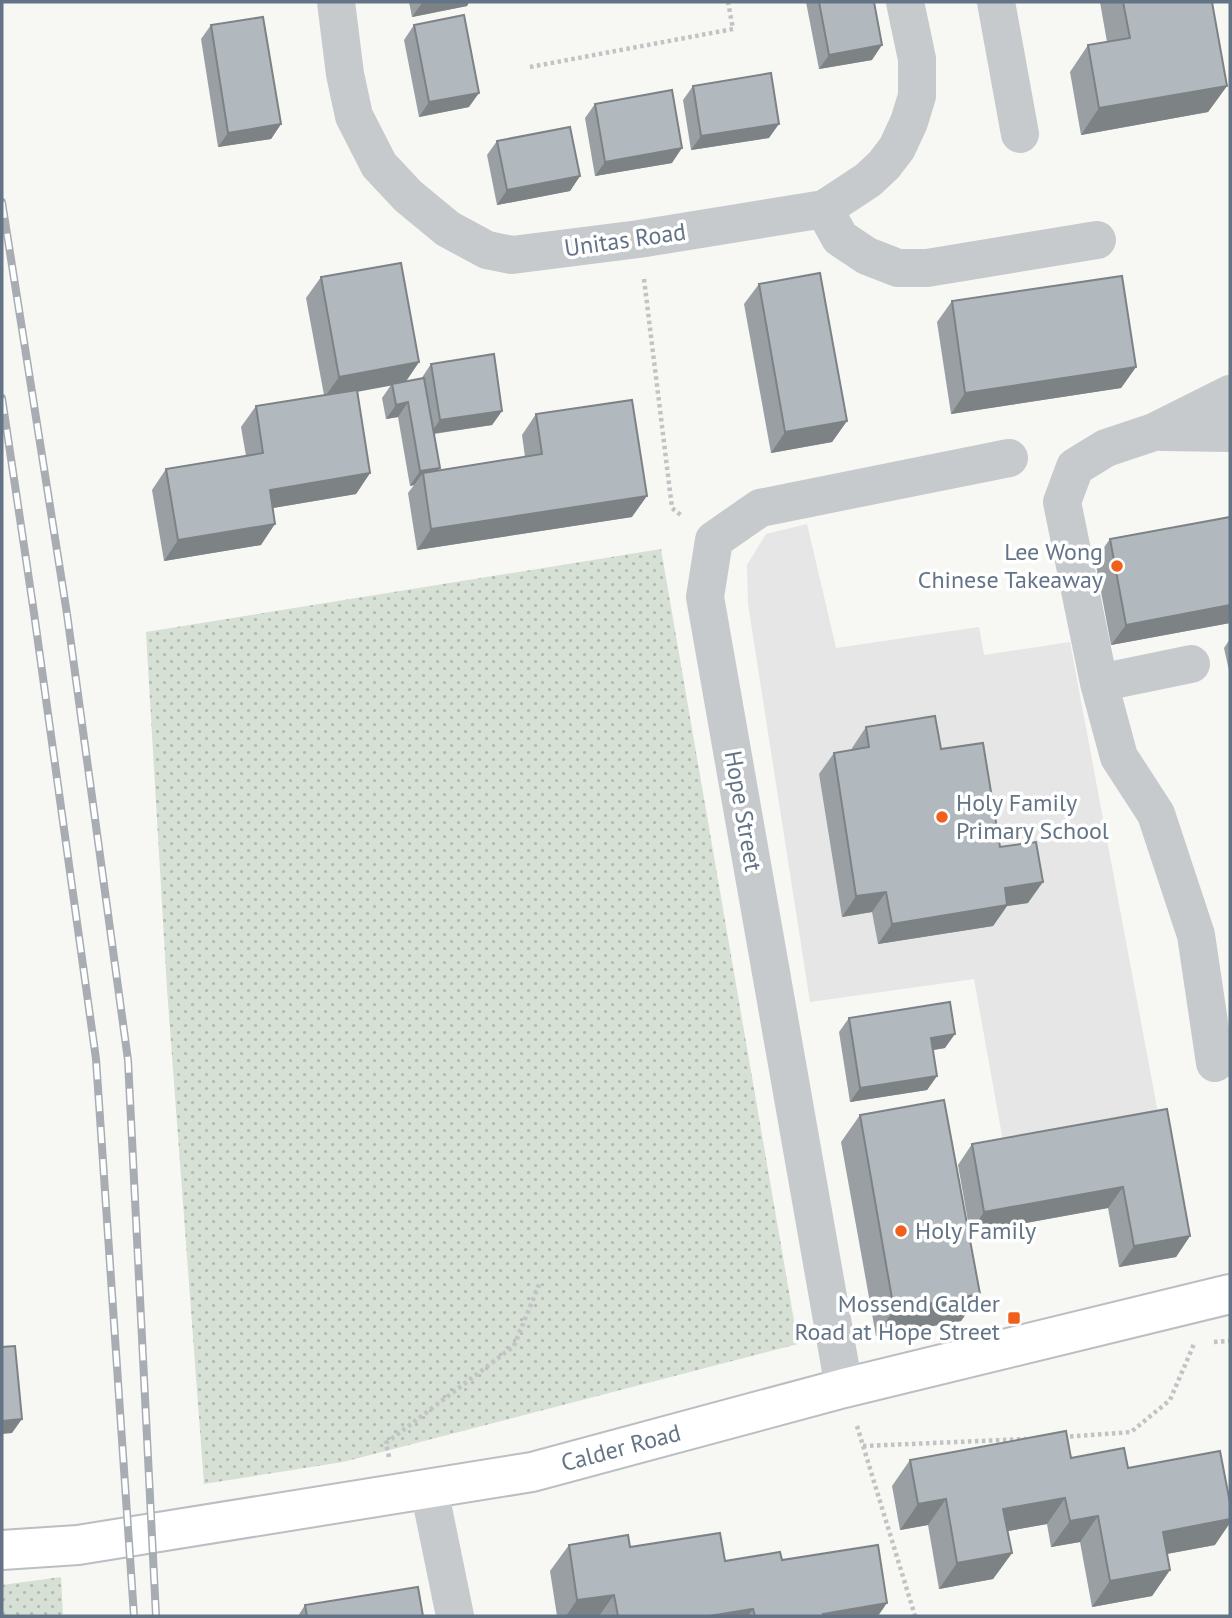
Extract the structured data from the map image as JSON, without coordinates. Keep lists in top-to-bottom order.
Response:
{
  "streets": {
    "main road": ["Calder Road"],
    "street": ["Unitas Road", "Hope Street"]
  },
  "crossings": [
    ["Hope Street", "Calder Road"]
  ],
  "places": {
    "other": ["Lee Wong Chinese Takeaway", "Holy Family Primary School", "Holy Family"],
    "transit": ["Mossend Calder Road at Hope Street"]
  }
}
